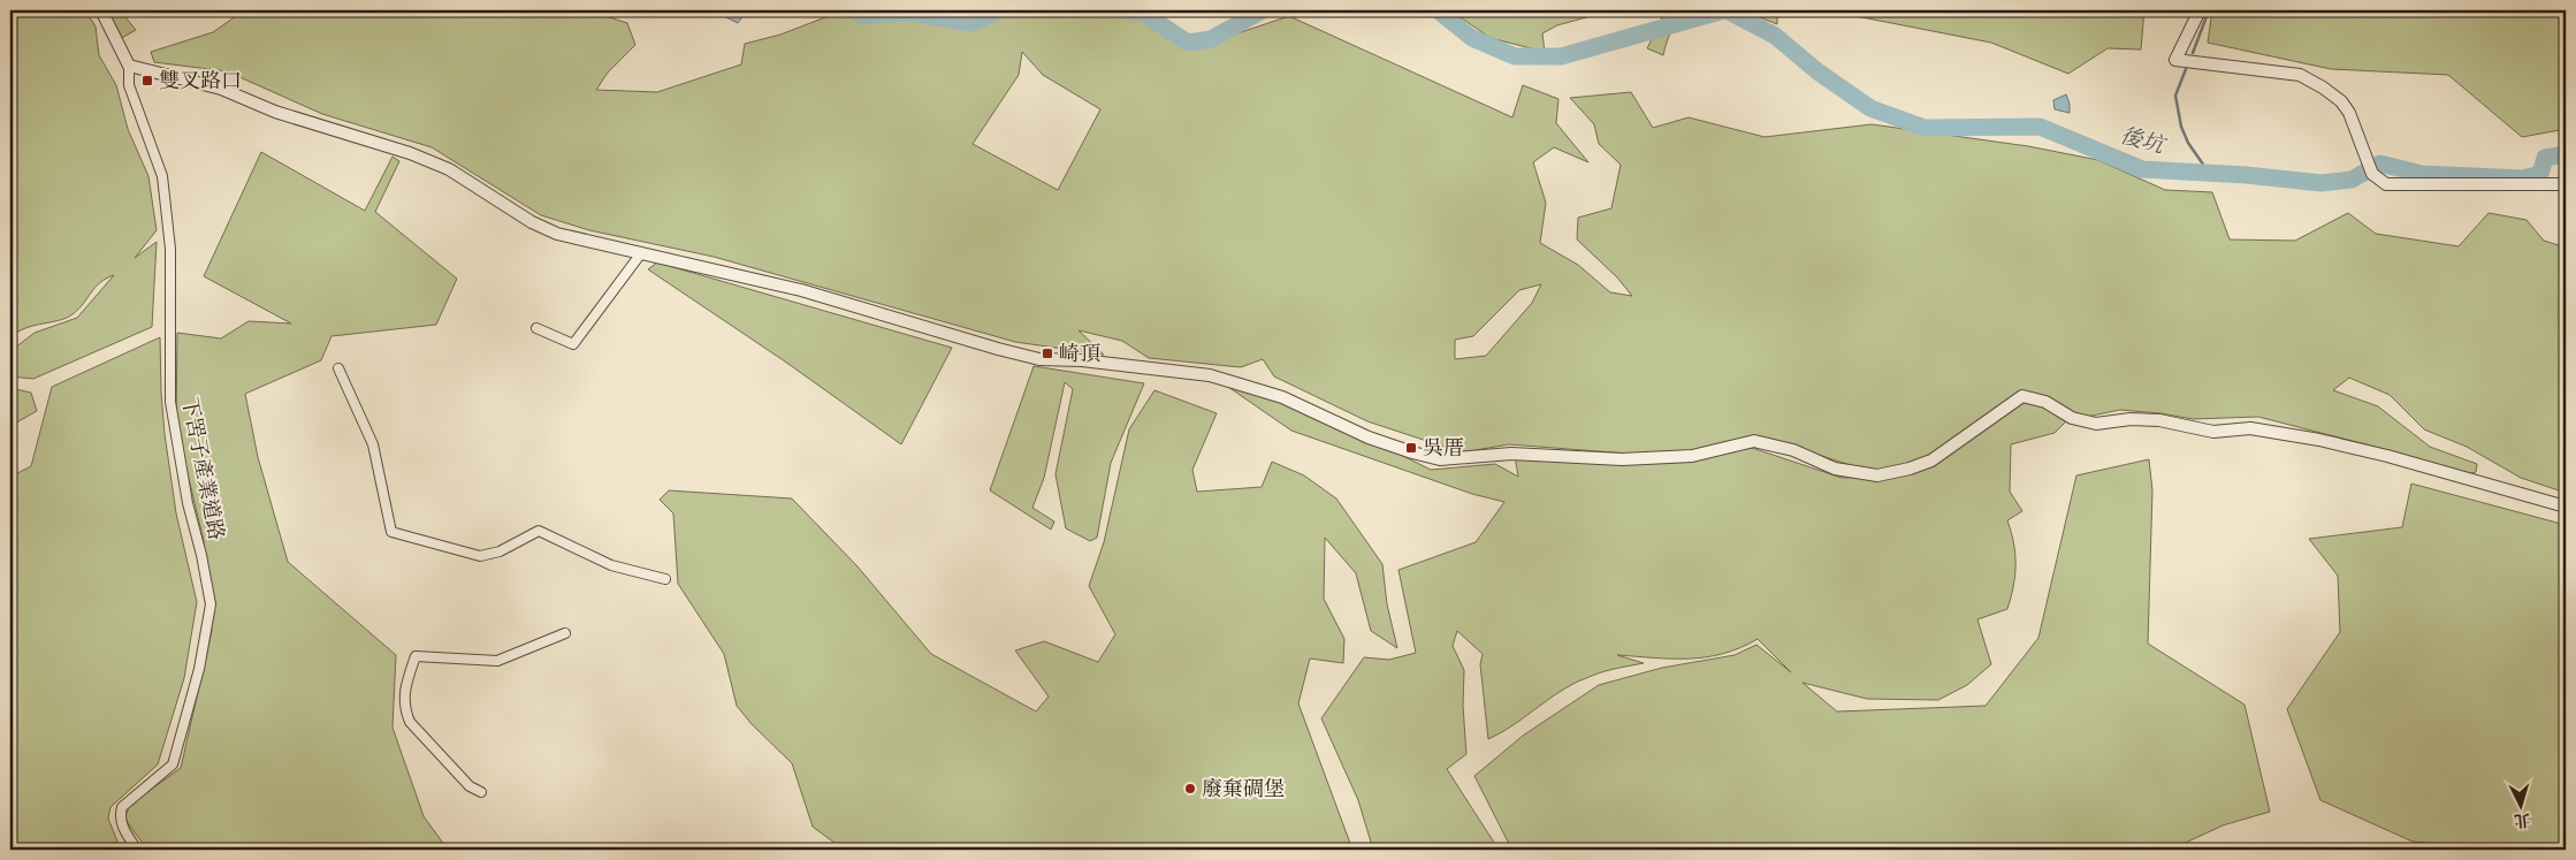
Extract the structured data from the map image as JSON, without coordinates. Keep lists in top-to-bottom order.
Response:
{
  "streets": {
    "street": ["下罟子產業道路"]
  },
  "water": ["後坑"],
  "places": {
    "transit": ["雙叉路口", "崎頂", "吳厝"],
    "other": ["廢棄碉堡"]
  },
  "north": "bottom"
}
